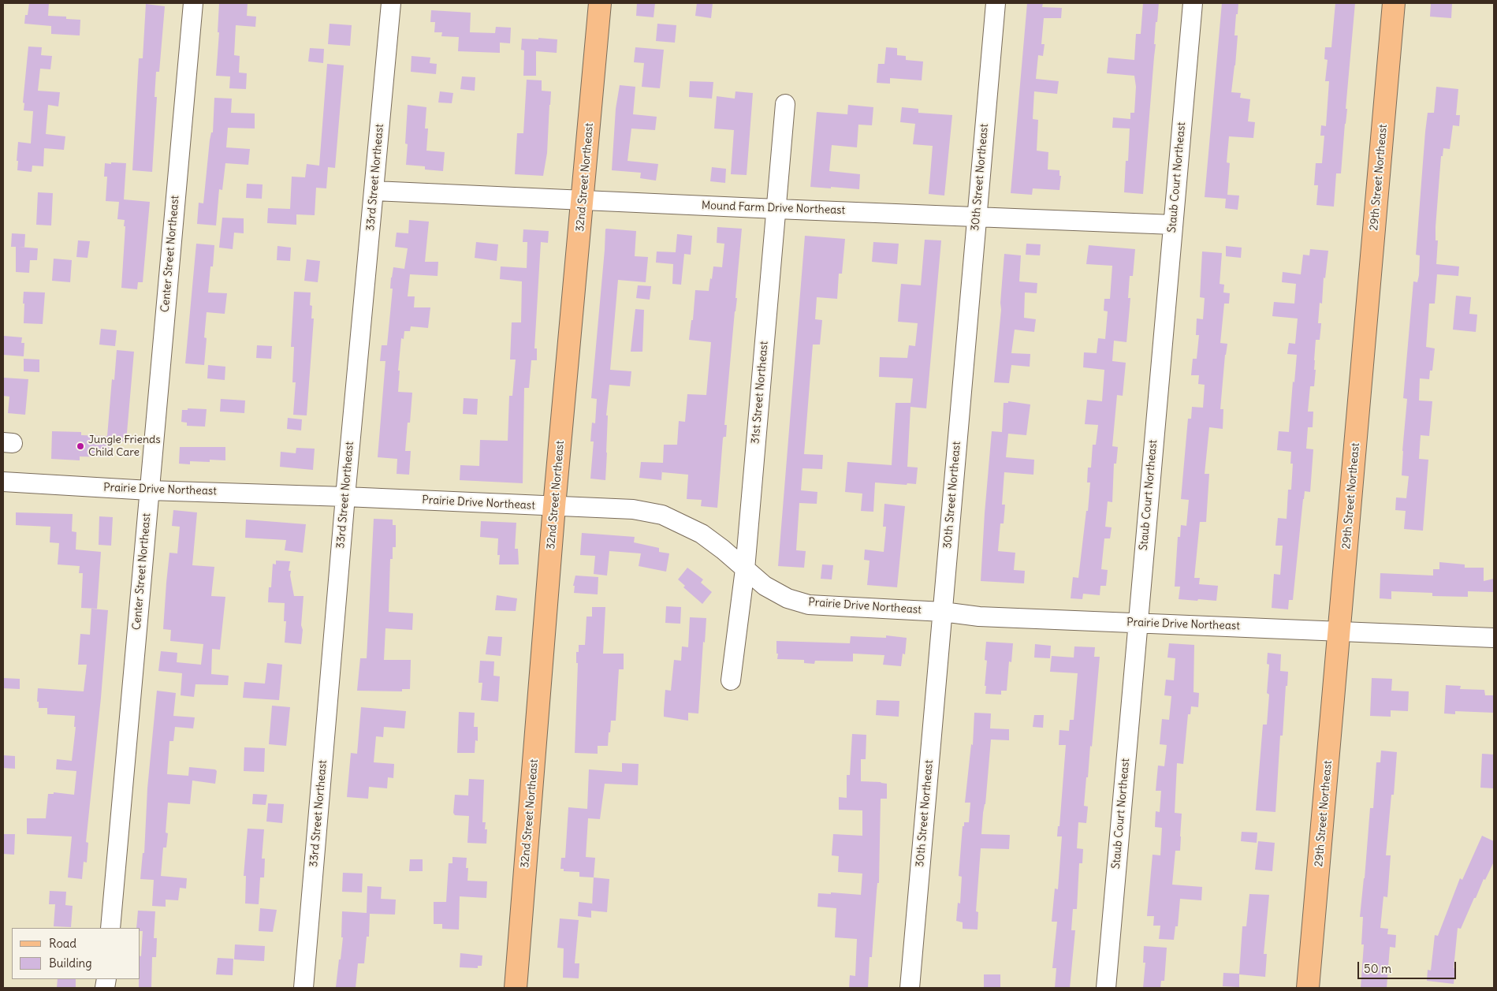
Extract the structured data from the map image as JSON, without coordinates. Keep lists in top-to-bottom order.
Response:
{
  "streets": {
    "main road": ["32nd Street Northeast", "29th Street Northeast"],
    "street": [
      "33rd Street Northeast",
      "30th Street Northeast",
      "Staub Court Northeast",
      "Mound Farm Drive Northeast",
      "Center Street Northeast",
      "31st Street Northeast",
      "Prairie Drive Northeast"
    ]
  },
  "crossings": [
    ["33rd Street Northeast", "Mound Farm Drive Northeast"],
    ["33rd Street Northeast", "Prairie Drive Northeast"],
    ["32nd Street Northeast", "Mound Farm Drive Northeast"],
    ["32nd Street Northeast", "Prairie Drive Northeast"],
    ["30th Street Northeast", "Mound Farm Drive Northeast"],
    ["30th Street Northeast", "Prairie Drive Northeast"],
    ["Staub Court Northeast", "Mound Farm Drive Northeast"],
    ["Staub Court Northeast", "Prairie Drive Northeast"],
    ["29th Street Northeast", "Prairie Drive Northeast"],
    ["Mound Farm Drive Northeast", "31st Street Northeast"],
    ["Center Street Northeast", "Prairie Drive Northeast"],
    ["31st Street Northeast", "Prairie Drive Northeast"]
  ],
  "places": ["Jungle Friends Child Care"],
  "legend": ["Road", "Building"],
  "scale_bar": "50 m"
}
